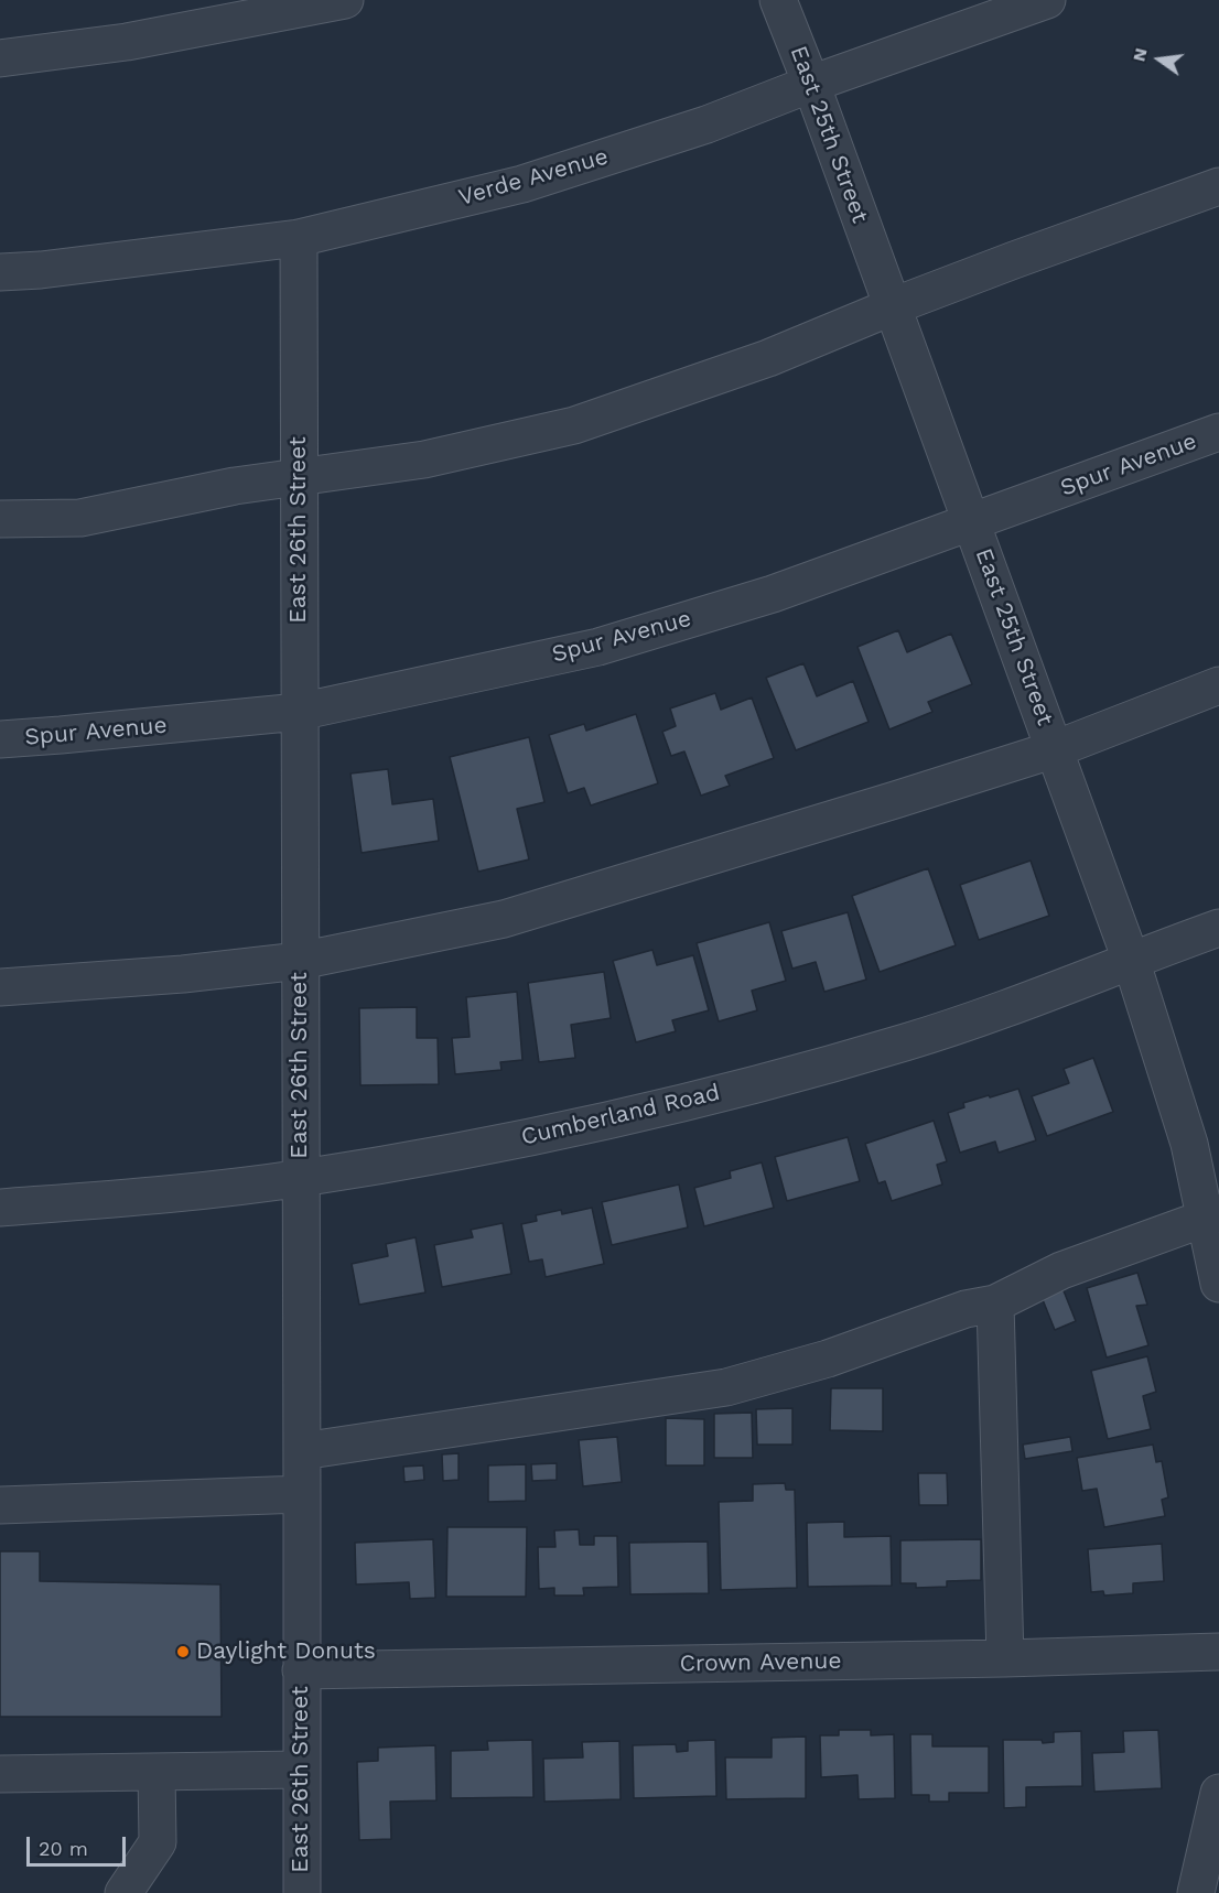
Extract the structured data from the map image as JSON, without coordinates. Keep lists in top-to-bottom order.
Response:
{
  "streets": {
    "street": [
      "East 25th Street",
      "Verde Avenue",
      "Spur Avenue",
      "East 26th Street",
      "Cumberland Road",
      "Crown Avenue"
    ]
  },
  "crossings": [
    ["East 25th Street", "Verde Avenue"],
    ["East 25th Street", "Spur Avenue"],
    ["East 25th Street", "Cumberland Road"],
    ["Verde Avenue", "East 26th Street"],
    ["Spur Avenue", "East 26th Street"],
    ["East 26th Street", "Cumberland Road"],
    ["East 26th Street", "Crown Avenue"]
  ],
  "places": ["Daylight Donuts"],
  "scale_bar": "20 m",
  "north": "left"
}
